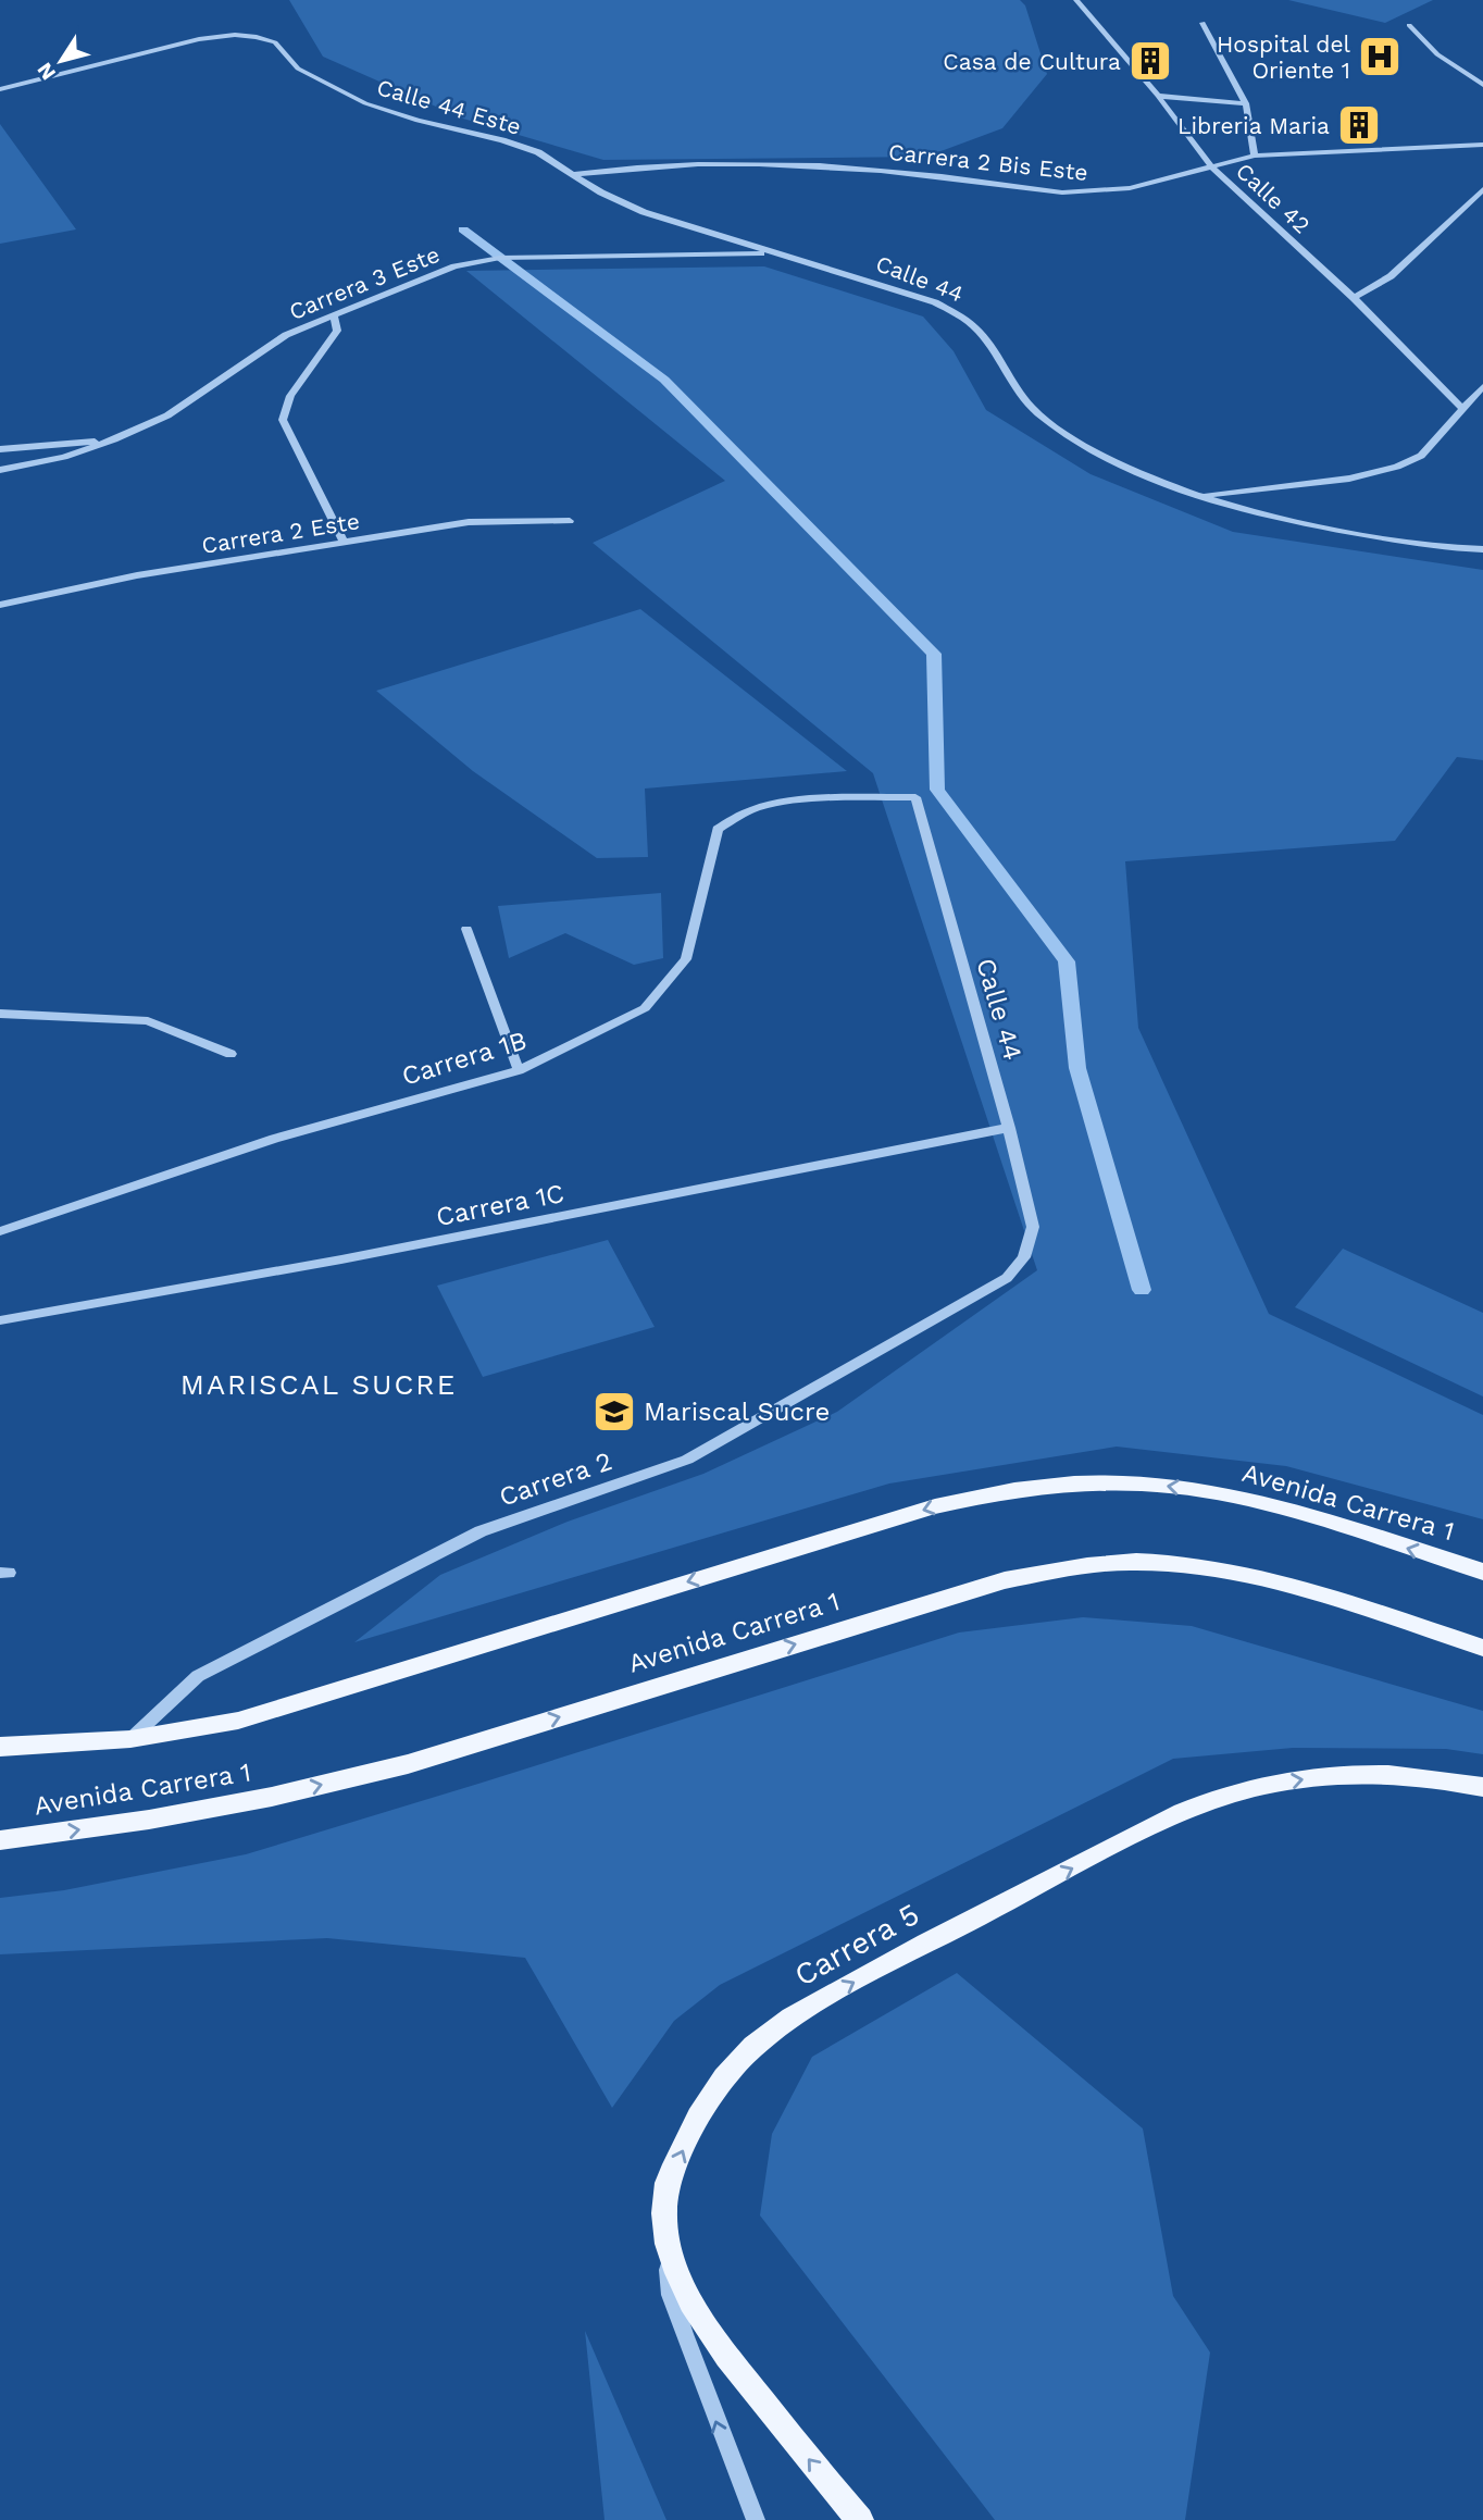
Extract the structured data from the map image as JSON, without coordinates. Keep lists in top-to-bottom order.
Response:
{
  "streets": {
    "main road": ["Avenida Carrera 1", "Carrera 5"],
    "street": [
      "Calle 44 Este",
      "Carrera 2 Bis Este",
      "Calle 42",
      "Calle 44",
      "Carrera 3 Este",
      "Carrera 2 Este",
      "Carrera 1B",
      "Carrera 1C",
      "Carrera 2"
    ]
  },
  "crossings": [
    ["Calle 44 Este", "Carrera 2 Bis Este"],
    ["Calle 44 Este", "Calle 44"],
    ["Carrera 2 Bis Este", "Calle 42"],
    ["Carrera 2 Bis Este", "Calle 44"],
    ["Calle 44", "Carrera 3 Este"],
    ["Calle 44", "Carrera 1B"],
    ["Calle 44", "Carrera 1C"],
    ["Calle 44", "Carrera 2"],
    ["Carrera 2", "Avenida Carrera 1"]
  ],
  "districts": ["MARISCAL SUCRE"],
  "places": {
    "hospital": ["Hospital del Oriente 1"],
    "building": ["Casa de Cultura", "Libreria Maria"],
    "school or university": ["Mariscal Sucre"]
  },
  "north": "bottom left"
}
